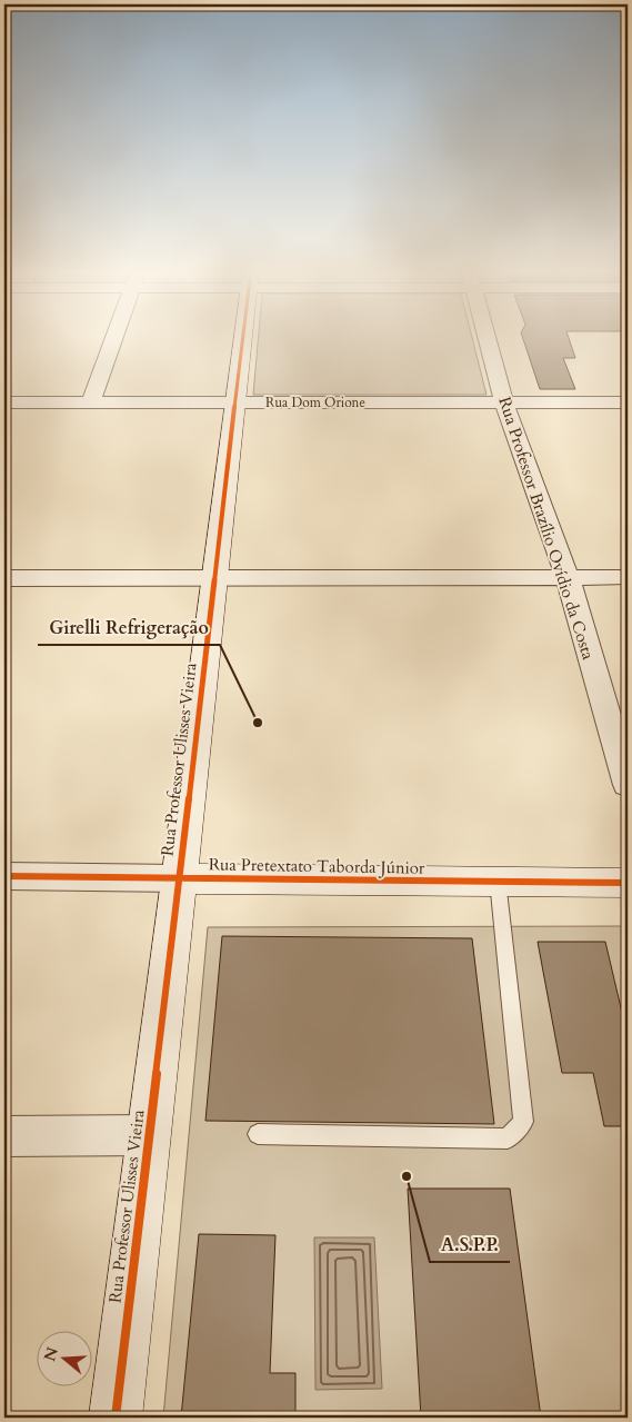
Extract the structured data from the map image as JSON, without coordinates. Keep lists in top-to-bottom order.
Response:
{
  "streets": {
    "street": [
      "Rua Dom Orione",
      "Rua Professor Brazílio Ovídio da Costa",
      "Rua Professor Ulisses Vieira",
      "Rua Pretextato Taborda Júnior"
    ]
  },
  "crossings": [
    ["Rua Dom Orione", "Rua Professor Brazílio Ovídio da Costa"],
    ["Rua Dom Orione", "Rua Professor Ulisses Vieira"],
    ["Rua Professor Ulisses Vieira", "Rua Pretextato Taborda Júnior"]
  ],
  "places": ["Girelli Refrigeração", "A.S.P.P."],
  "north": "left"
}
